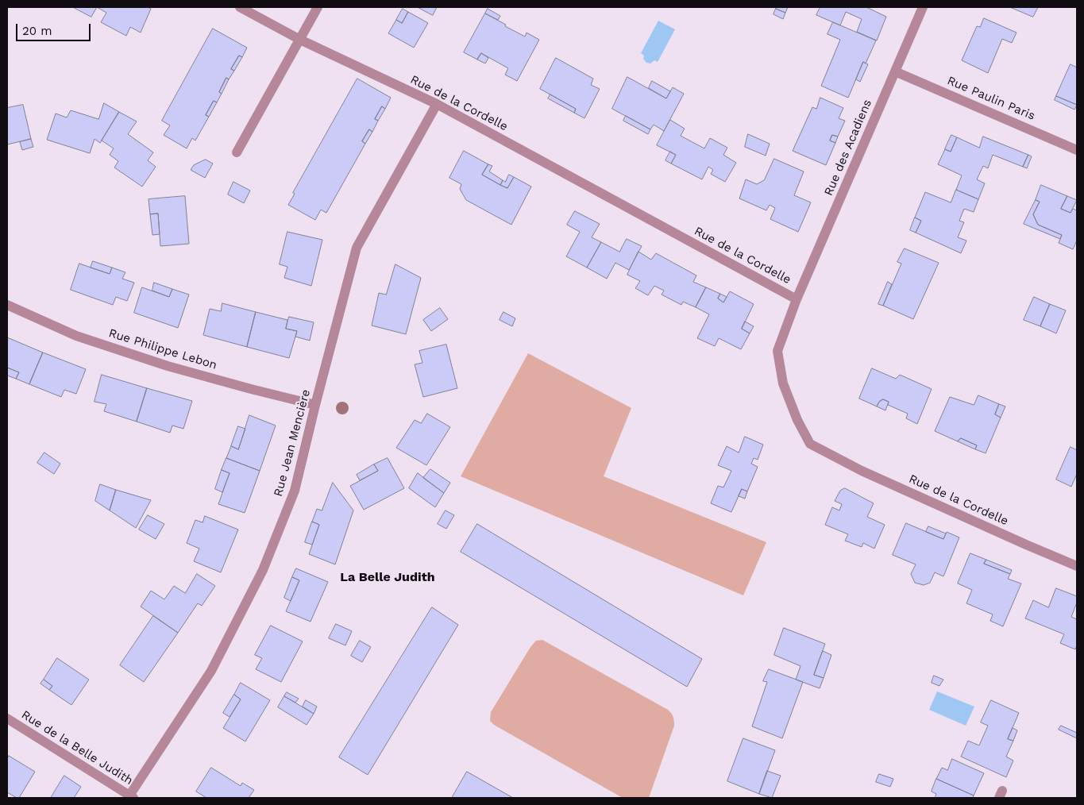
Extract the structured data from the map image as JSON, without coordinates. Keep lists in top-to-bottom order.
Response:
{
  "streets": {
    "street": [
      "Rue Paulin Paris",
      "Rue de la Cordelle",
      "Rue des Acadiens",
      "Rue Philippe Lebon",
      "Rue Jean Mencière",
      "Rue de la Belle Judith"
    ]
  },
  "crossings": [
    ["Rue Paulin Paris", "Rue des Acadiens"],
    ["Rue de la Cordelle", "Rue des Acadiens"],
    ["Rue de la Cordelle", "Rue Jean Mencière"],
    ["Rue Philippe Lebon", "Rue Jean Mencière"],
    ["Rue Jean Mencière", "Rue de la Belle Judith"]
  ],
  "districts": ["La Belle Judith"],
  "scale_bar": "20 m"
}
